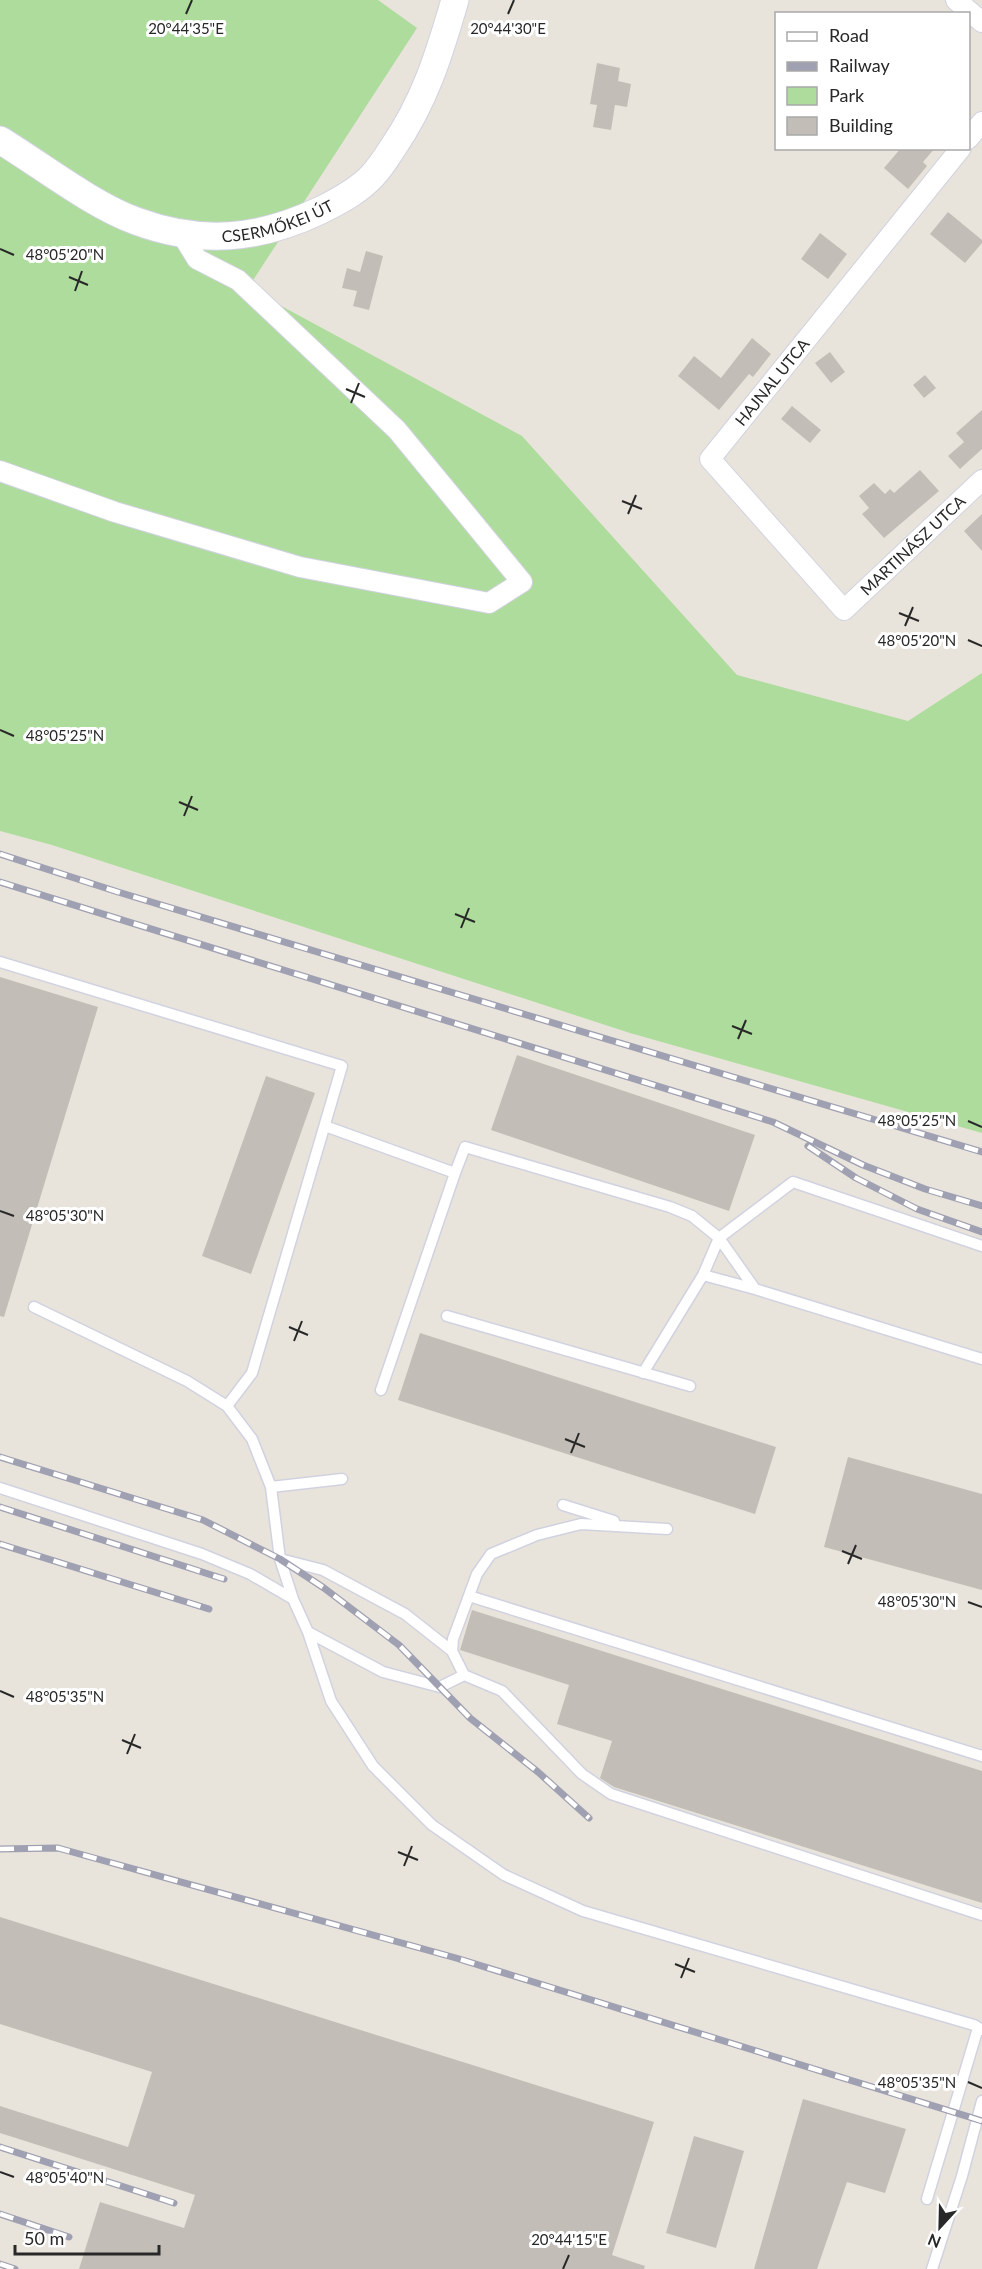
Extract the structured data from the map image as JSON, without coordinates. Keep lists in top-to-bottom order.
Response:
{
  "streets": {
    "main road": ["CSERMŐKEI ÚT"],
    "street": ["HAJNAL UTCA", "MARTINÁSZ UTCA"]
  },
  "crossings": [
    ["HAJNAL UTCA", "MARTINÁSZ UTCA"]
  ],
  "legend": [
    "Road",
    "Railway",
    "Park",
    "Building"
  ],
  "scale_bar": "50 m",
  "north": "bottom",
  "coordinates": [
    "20°44'35\"E",
    "20°44'30\"E",
    "48°05'20\"N",
    "48°05'25\"N",
    "48°05'30\"N",
    "48°05'35\"N",
    "48°05'40\"N",
    "20°44'15\"E"
  ]
}
